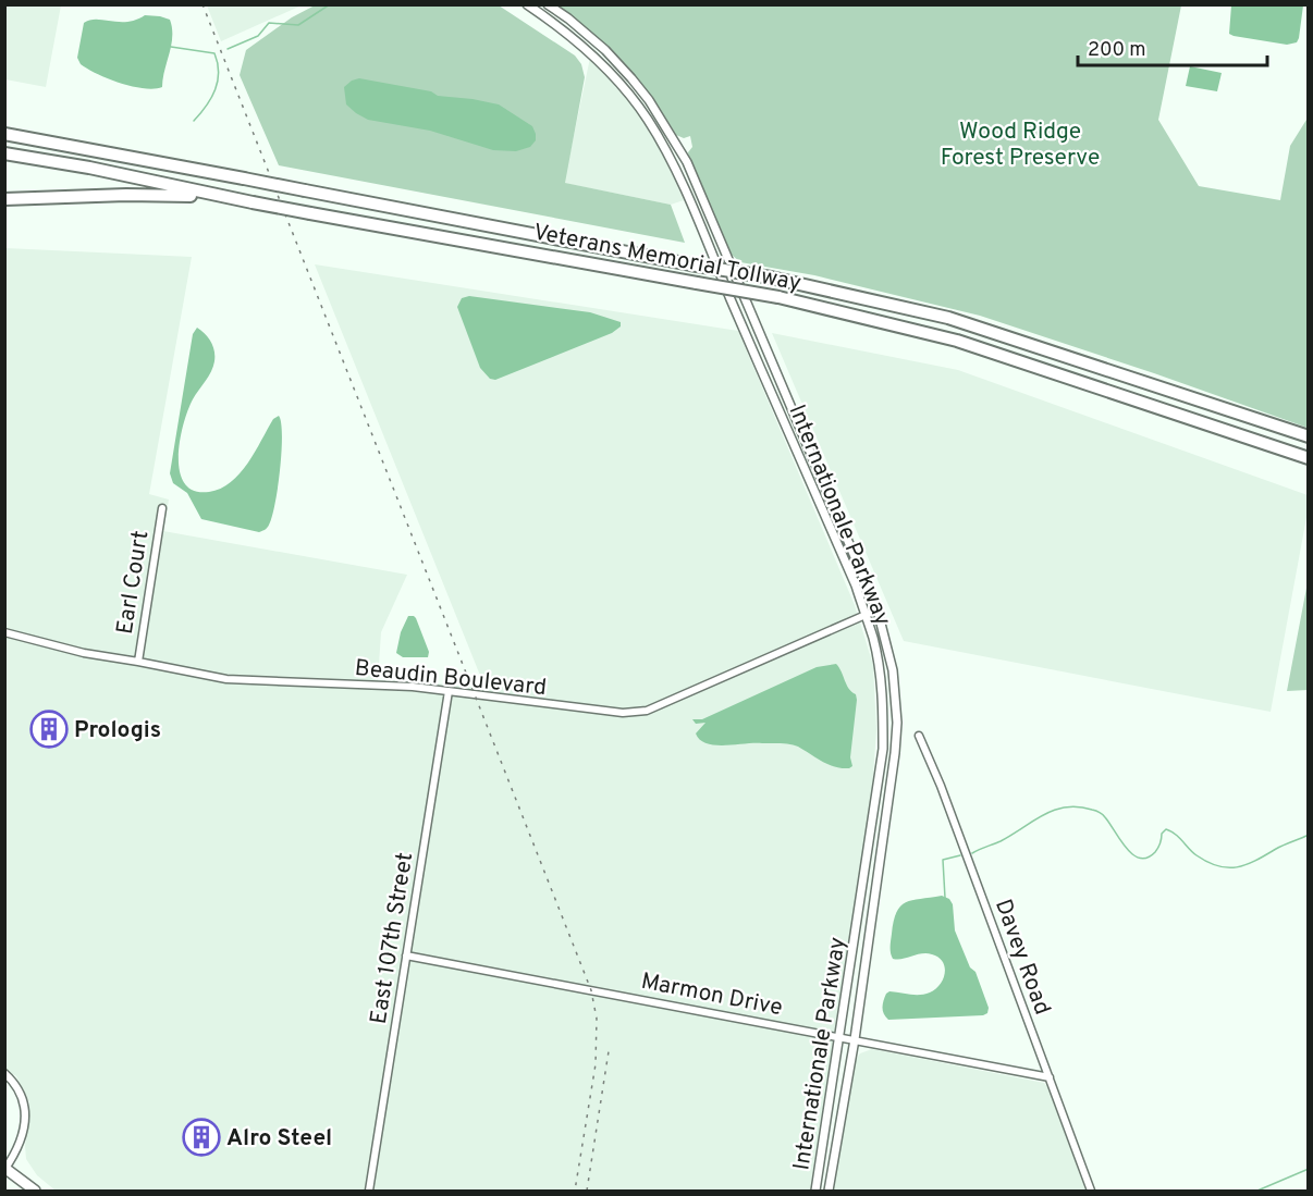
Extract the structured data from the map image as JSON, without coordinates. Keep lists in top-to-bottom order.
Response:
{
  "streets": {
    "highway": ["Veterans Memorial Tollway"],
    "street": [
      "Internationale Parkway",
      "Earl Court",
      "Beaudin Boulevard",
      "East 107th Street",
      "Davey Road",
      "Marmon Drive"
    ]
  },
  "crossings": [
    ["Internationale Parkway", "Beaudin Boulevard"],
    ["Internationale Parkway", "Marmon Drive"],
    ["Earl Court", "Beaudin Boulevard"],
    ["Beaudin Boulevard", "East 107th Street"],
    ["East 107th Street", "Marmon Drive"],
    ["Davey Road", "Marmon Drive"]
  ],
  "parks": ["Wood Ridge Forest Preserve"],
  "places": {
    "building": ["Prologis", "Alro Steel"]
  },
  "scale_bar": "200 m"
}
